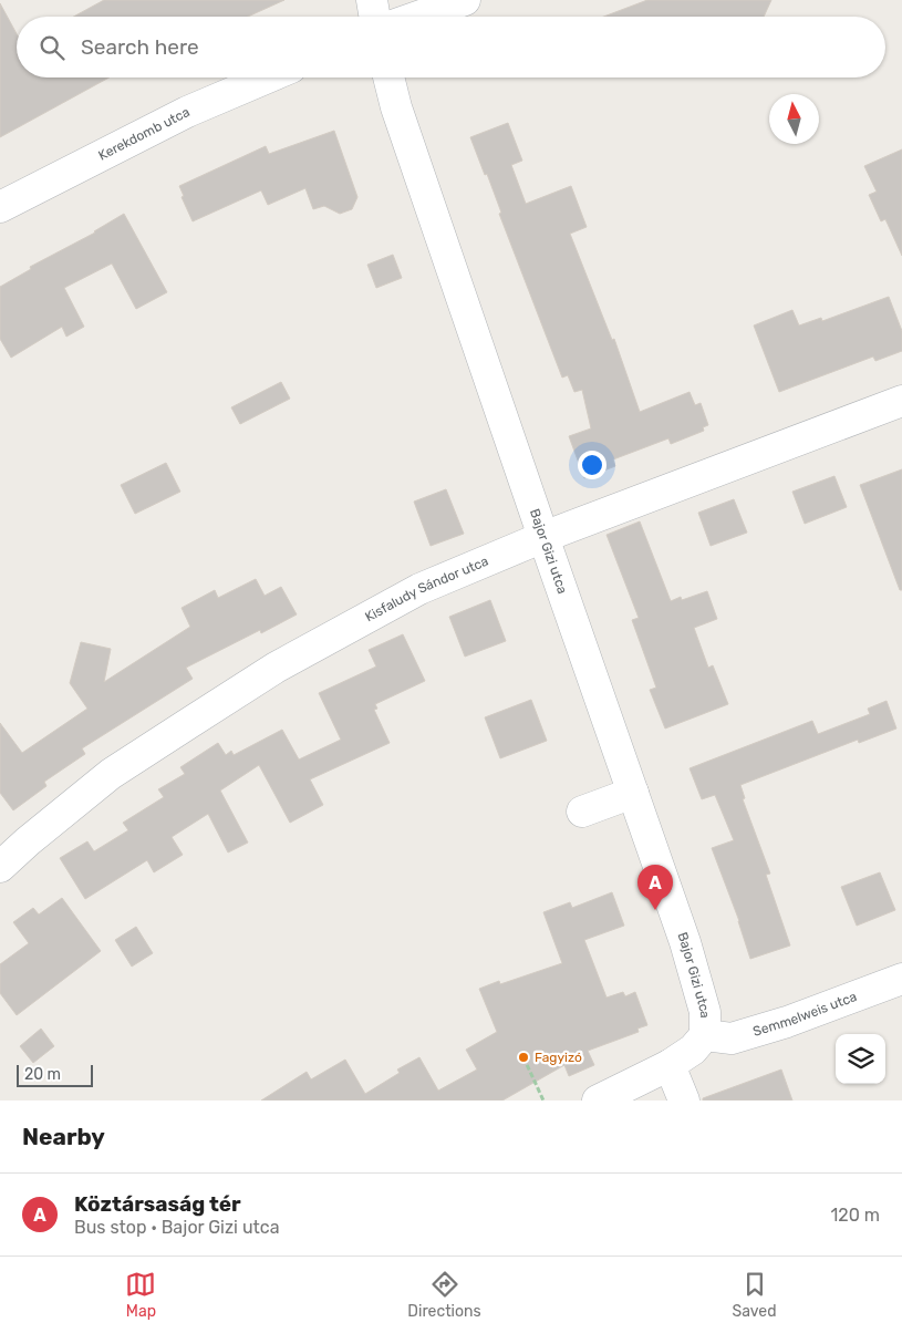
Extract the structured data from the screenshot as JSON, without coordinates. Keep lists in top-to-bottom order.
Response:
{
  "streets": {
    "street": [
      "Kerekdomb utca",
      "Bajor Gizi utca",
      "Kisfaludy Sándor utca",
      "Semmelweis utca"
    ]
  },
  "crossings": [
    ["Bajor Gizi utca", "Kisfaludy Sándor utca"],
    ["Bajor Gizi utca", "Semmelweis utca"]
  ],
  "places": ["Fagyizó"],
  "scale_bar": "20 m",
  "north": "top",
  "page": {
    "search": "Search here",
    "pins": "A",
    "scale": "20 m",
    "heading": "Nearby",
    "list": [
      {
        "mark": "A",
        "name": "Köztársaság tér",
        "note": "Bus stop · Bajor Gizi utca",
        "value": "120 m"
      }
    ],
    "nav": ["Map", "Directions", "Saved"]
  }
}
